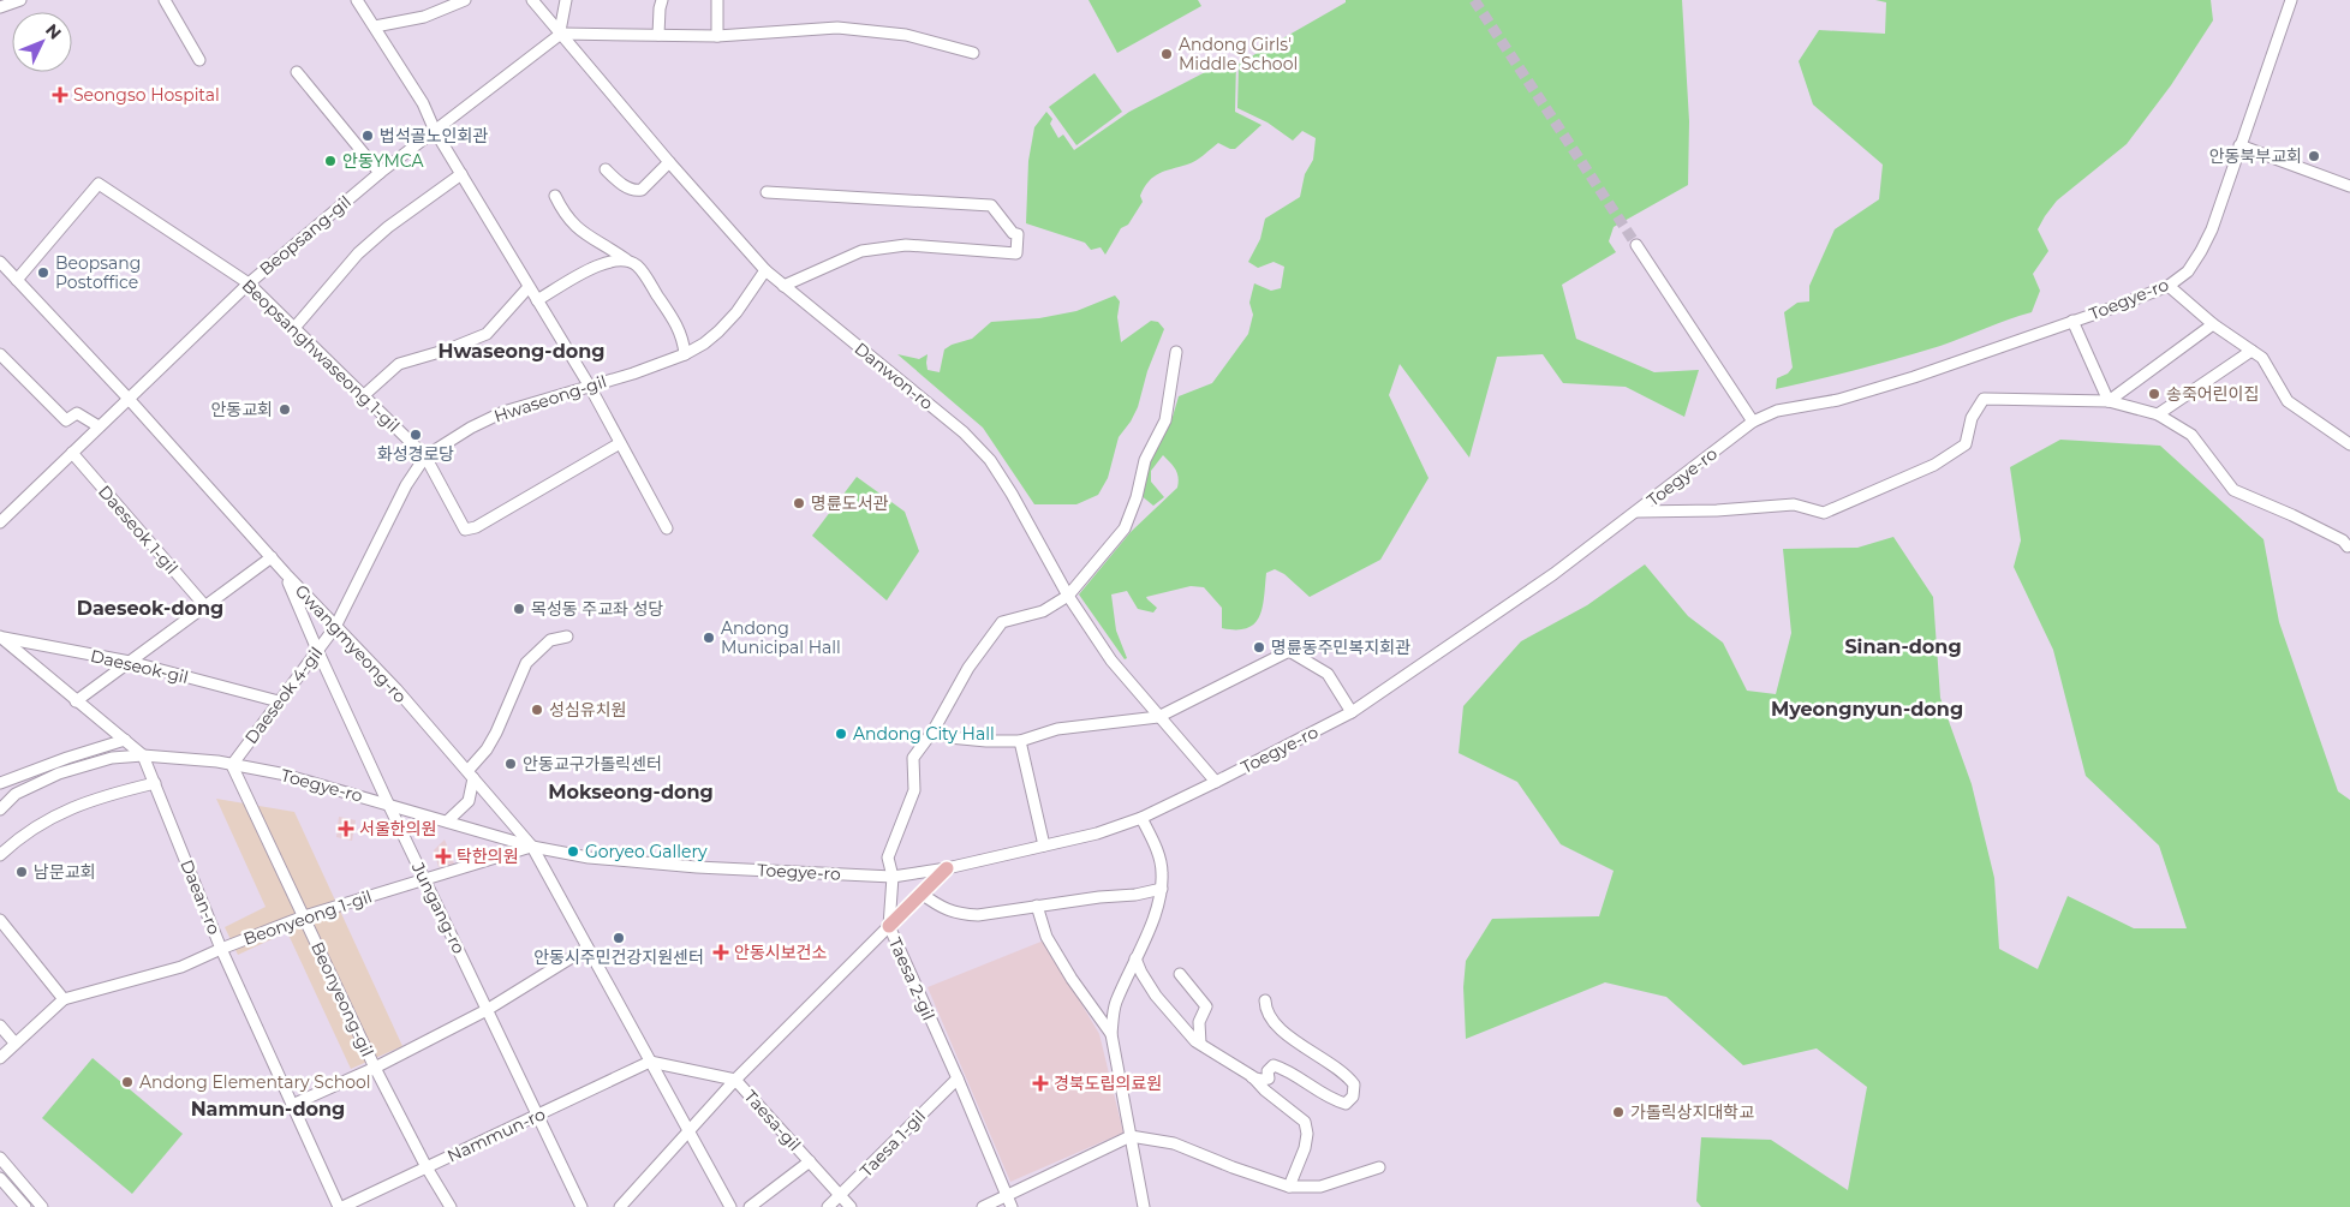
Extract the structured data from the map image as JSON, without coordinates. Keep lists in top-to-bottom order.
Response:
{
  "streets": {
    "street": [
      "Beopsang-gil",
      "Toegye-ro",
      "Beopsanghwaseong 1-gil",
      "Danwon-ro",
      "Hwaseong-gil",
      "Daeseok 1-gil",
      "Gwangmyeong-ro",
      "Daeseok-gil",
      "Daeseok 4-gil",
      "Daean-ro",
      "Jungang-ro",
      "Beonyeong 1-gil",
      "Taesa 2-gil",
      "Beonyeong-gil",
      "Taesa-gil",
      "Nammun-ro",
      "Taesa 1-gil"
    ]
  },
  "crossings": [
    ["Beopsang-gil", "Beopsanghwaseong 1-gil"],
    ["Beopsang-gil", "Danwon-ro"],
    ["Beopsang-gil", "Daeseok 1-gil"],
    ["Beopsang-gil", "Gwangmyeong-ro"],
    ["Toegye-ro", "Danwon-ro"],
    ["Toegye-ro", "Gwangmyeong-ro"],
    ["Toegye-ro", "Daeseok 4-gil"],
    ["Toegye-ro", "Daean-ro"],
    ["Toegye-ro", "Jungang-ro"],
    ["Toegye-ro", "Beonyeong 1-gil"],
    ["Toegye-ro", "Beonyeong-gil"],
    ["Beopsanghwaseong 1-gil", "Hwaseong-gil"],
    ["Beopsanghwaseong 1-gil", "Gwangmyeong-ro"],
    ["Danwon-ro", "Hwaseong-gil"],
    ["Hwaseong-gil", "Gwangmyeong-ro"],
    ["Hwaseong-gil", "Daeseok 4-gil"],
    ["Gwangmyeong-ro", "Daeseok 4-gil"],
    ["Gwangmyeong-ro", "Jungang-ro"],
    ["Gwangmyeong-ro", "Beonyeong 1-gil"],
    ["Gwangmyeong-ro", "Taesa 2-gil"],
    ["Gwangmyeong-ro", "Nammun-ro"],
    ["Daeseok-gil", "Daeseok 4-gil"],
    ["Daeseok-gil", "Daean-ro"],
    ["Daeseok 4-gil", "Jungang-ro"],
    ["Daeseok 4-gil", "Beonyeong-gil"],
    ["Daean-ro", "Beonyeong 1-gil"],
    ["Daean-ro", "Nammun-ro"],
    ["Jungang-ro", "Beonyeong 1-gil"],
    ["Jungang-ro", "Nammun-ro"],
    ["Beonyeong 1-gil", "Beonyeong-gil"],
    ["Taesa 2-gil", "Taesa-gil"],
    ["Taesa 2-gil", "Taesa 1-gil"],
    ["Beonyeong-gil", "Nammun-ro"],
    ["Taesa-gil", "Taesa 1-gil"]
  ],
  "districts": [
    "Hwaseong-dong",
    "Daeseok-dong",
    "Sinan-dong",
    "Myeongnyun-dong",
    "Mokseong-dong",
    "Nammun-dong"
  ],
  "places": {
    "other": [
      "Andong Girls' Middle School",
      "법석골노인회관",
      "안동북부교회",
      "안동YMCA",
      "Beopsang Postoffice",
      "송죽어린이집",
      "안동교회",
      "화성경로당",
      "명륜도서관",
      "목성동 주교좌 성당",
      "Andong Municipal Hall",
      "명륜동주민복지회관",
      "성심유치원",
      "Andong City Hall",
      "안동교구가톨릭센터",
      "Goryeo Gallery",
      "남문교회",
      "안동시주민건강지원센터",
      "Andong Elementary School",
      "가톨릭상지대학교"
    ],
    "health": [
      "Seongso Hospital",
      "서울한의원",
      "탁한의원",
      "안동시보건소",
      "경북도립의료원"
    ]
  },
  "north": "top right"
}
